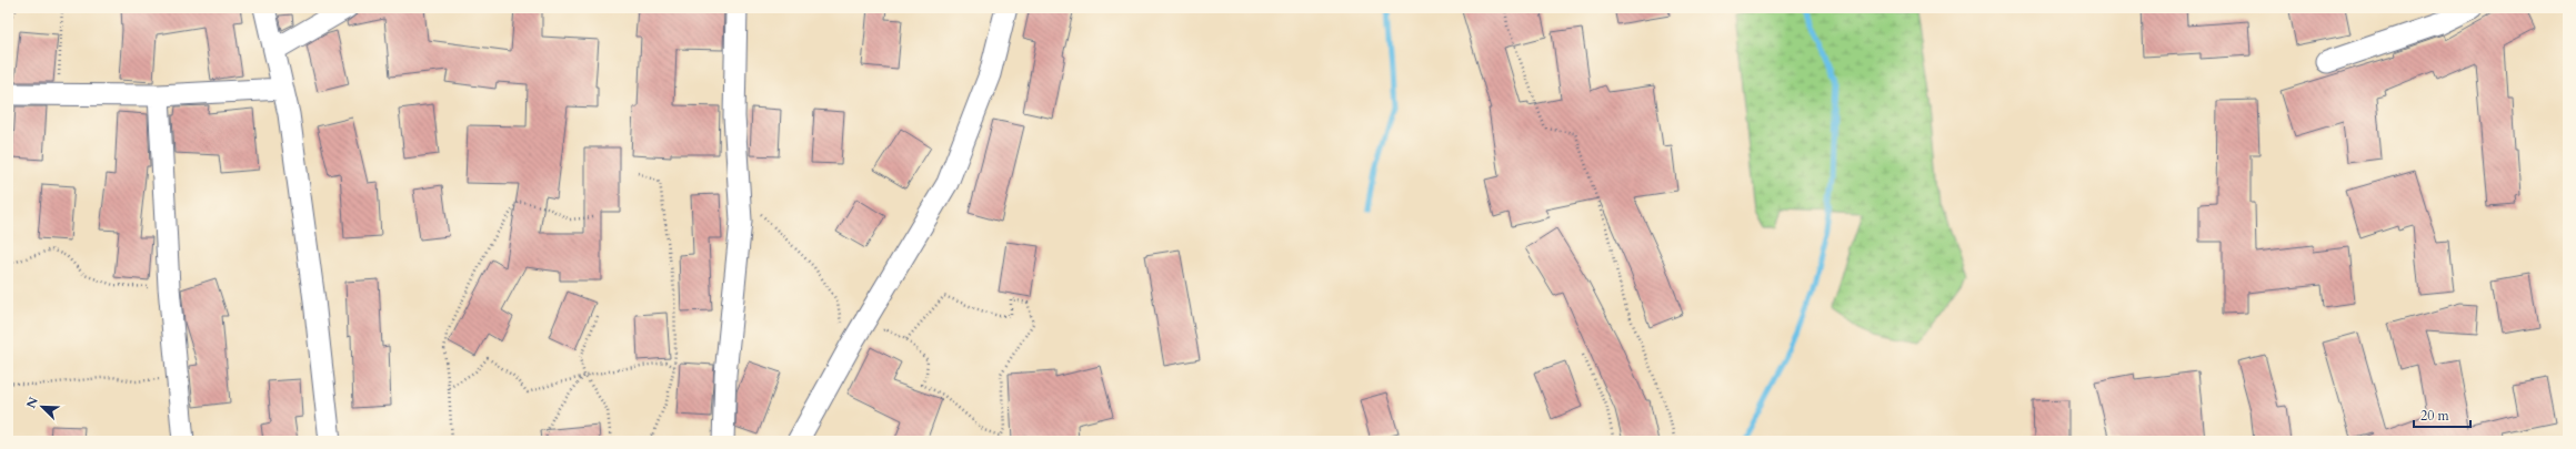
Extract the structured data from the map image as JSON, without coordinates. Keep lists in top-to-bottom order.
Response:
{
  "scale_bar": "20 m",
  "north": "top left"
}
